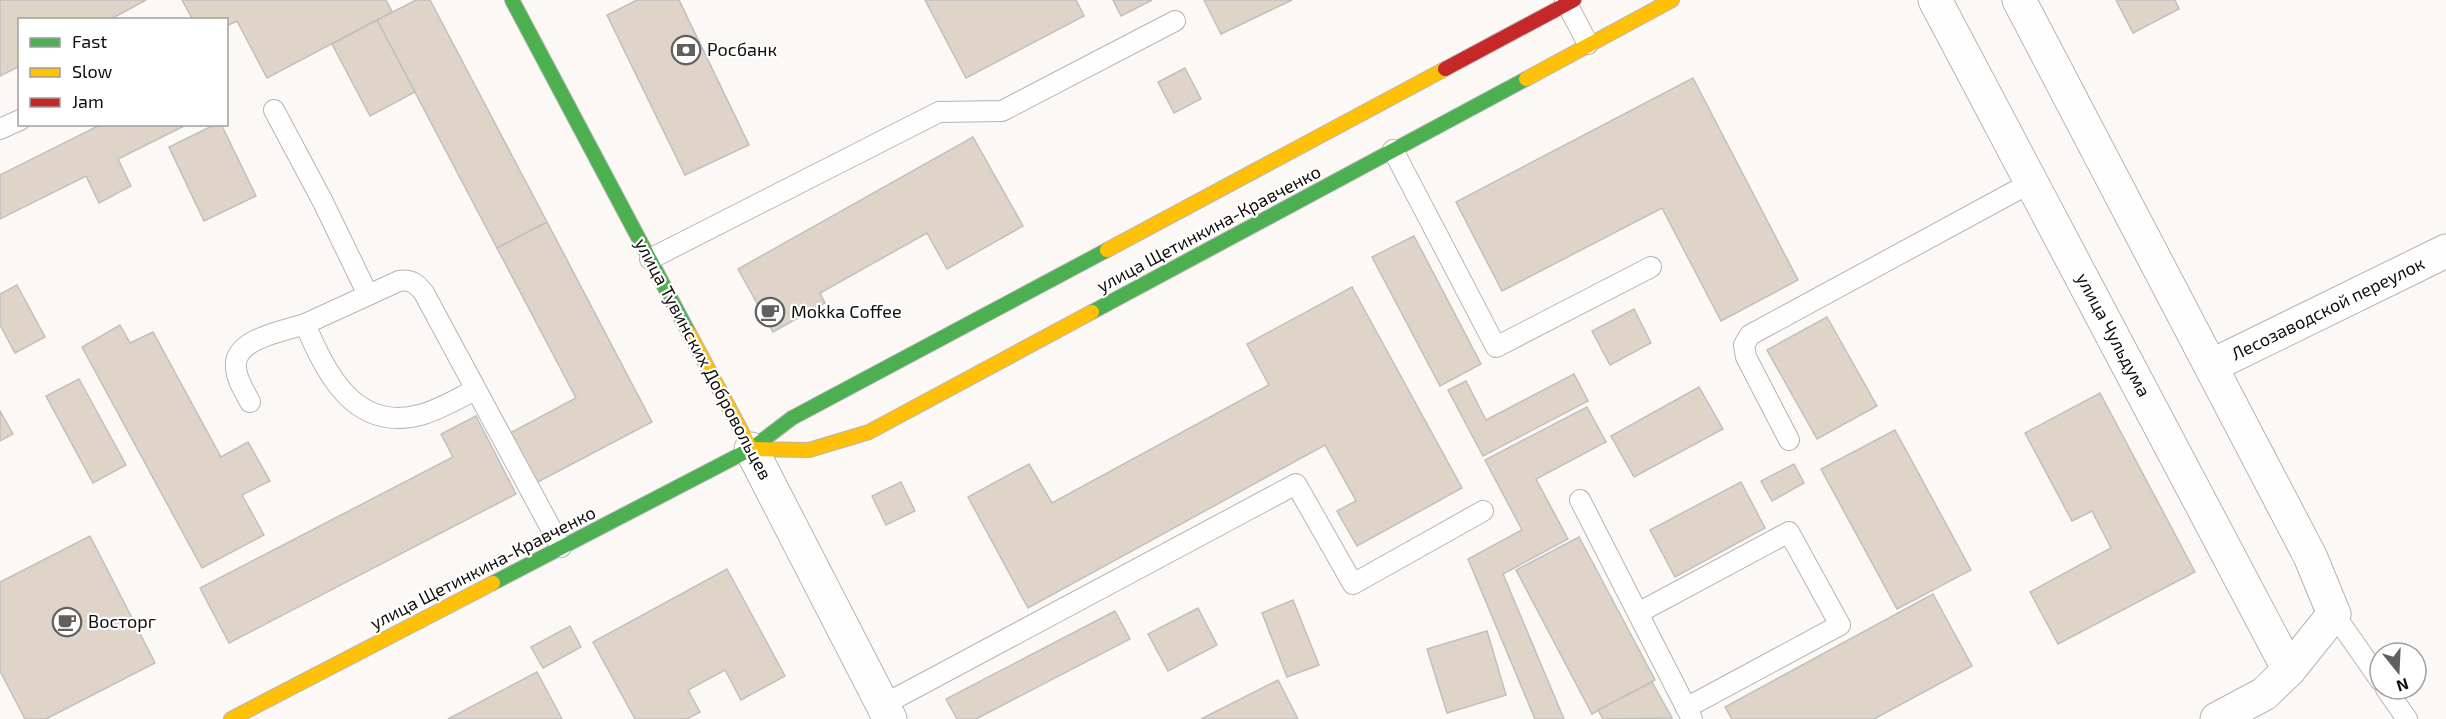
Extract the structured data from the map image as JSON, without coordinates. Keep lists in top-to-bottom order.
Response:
{
  "streets": {
    "street": [
      "улица Щетинкина-Кравченко",
      "Лесозаводской переулок",
      "улица Чульдума",
      "улица Тувинских Добровольцев"
    ]
  },
  "crossings": [
    ["улица Щетинкина-Кравченко", "улица Тувинских Добровольцев"]
  ],
  "places": {
    "bank": ["Росбанк"],
    "cafe": ["Mokka Coffee", "Восторг"]
  },
  "legend": ["Fast", "Slow", "Jam"],
  "north": "bottom"
}
